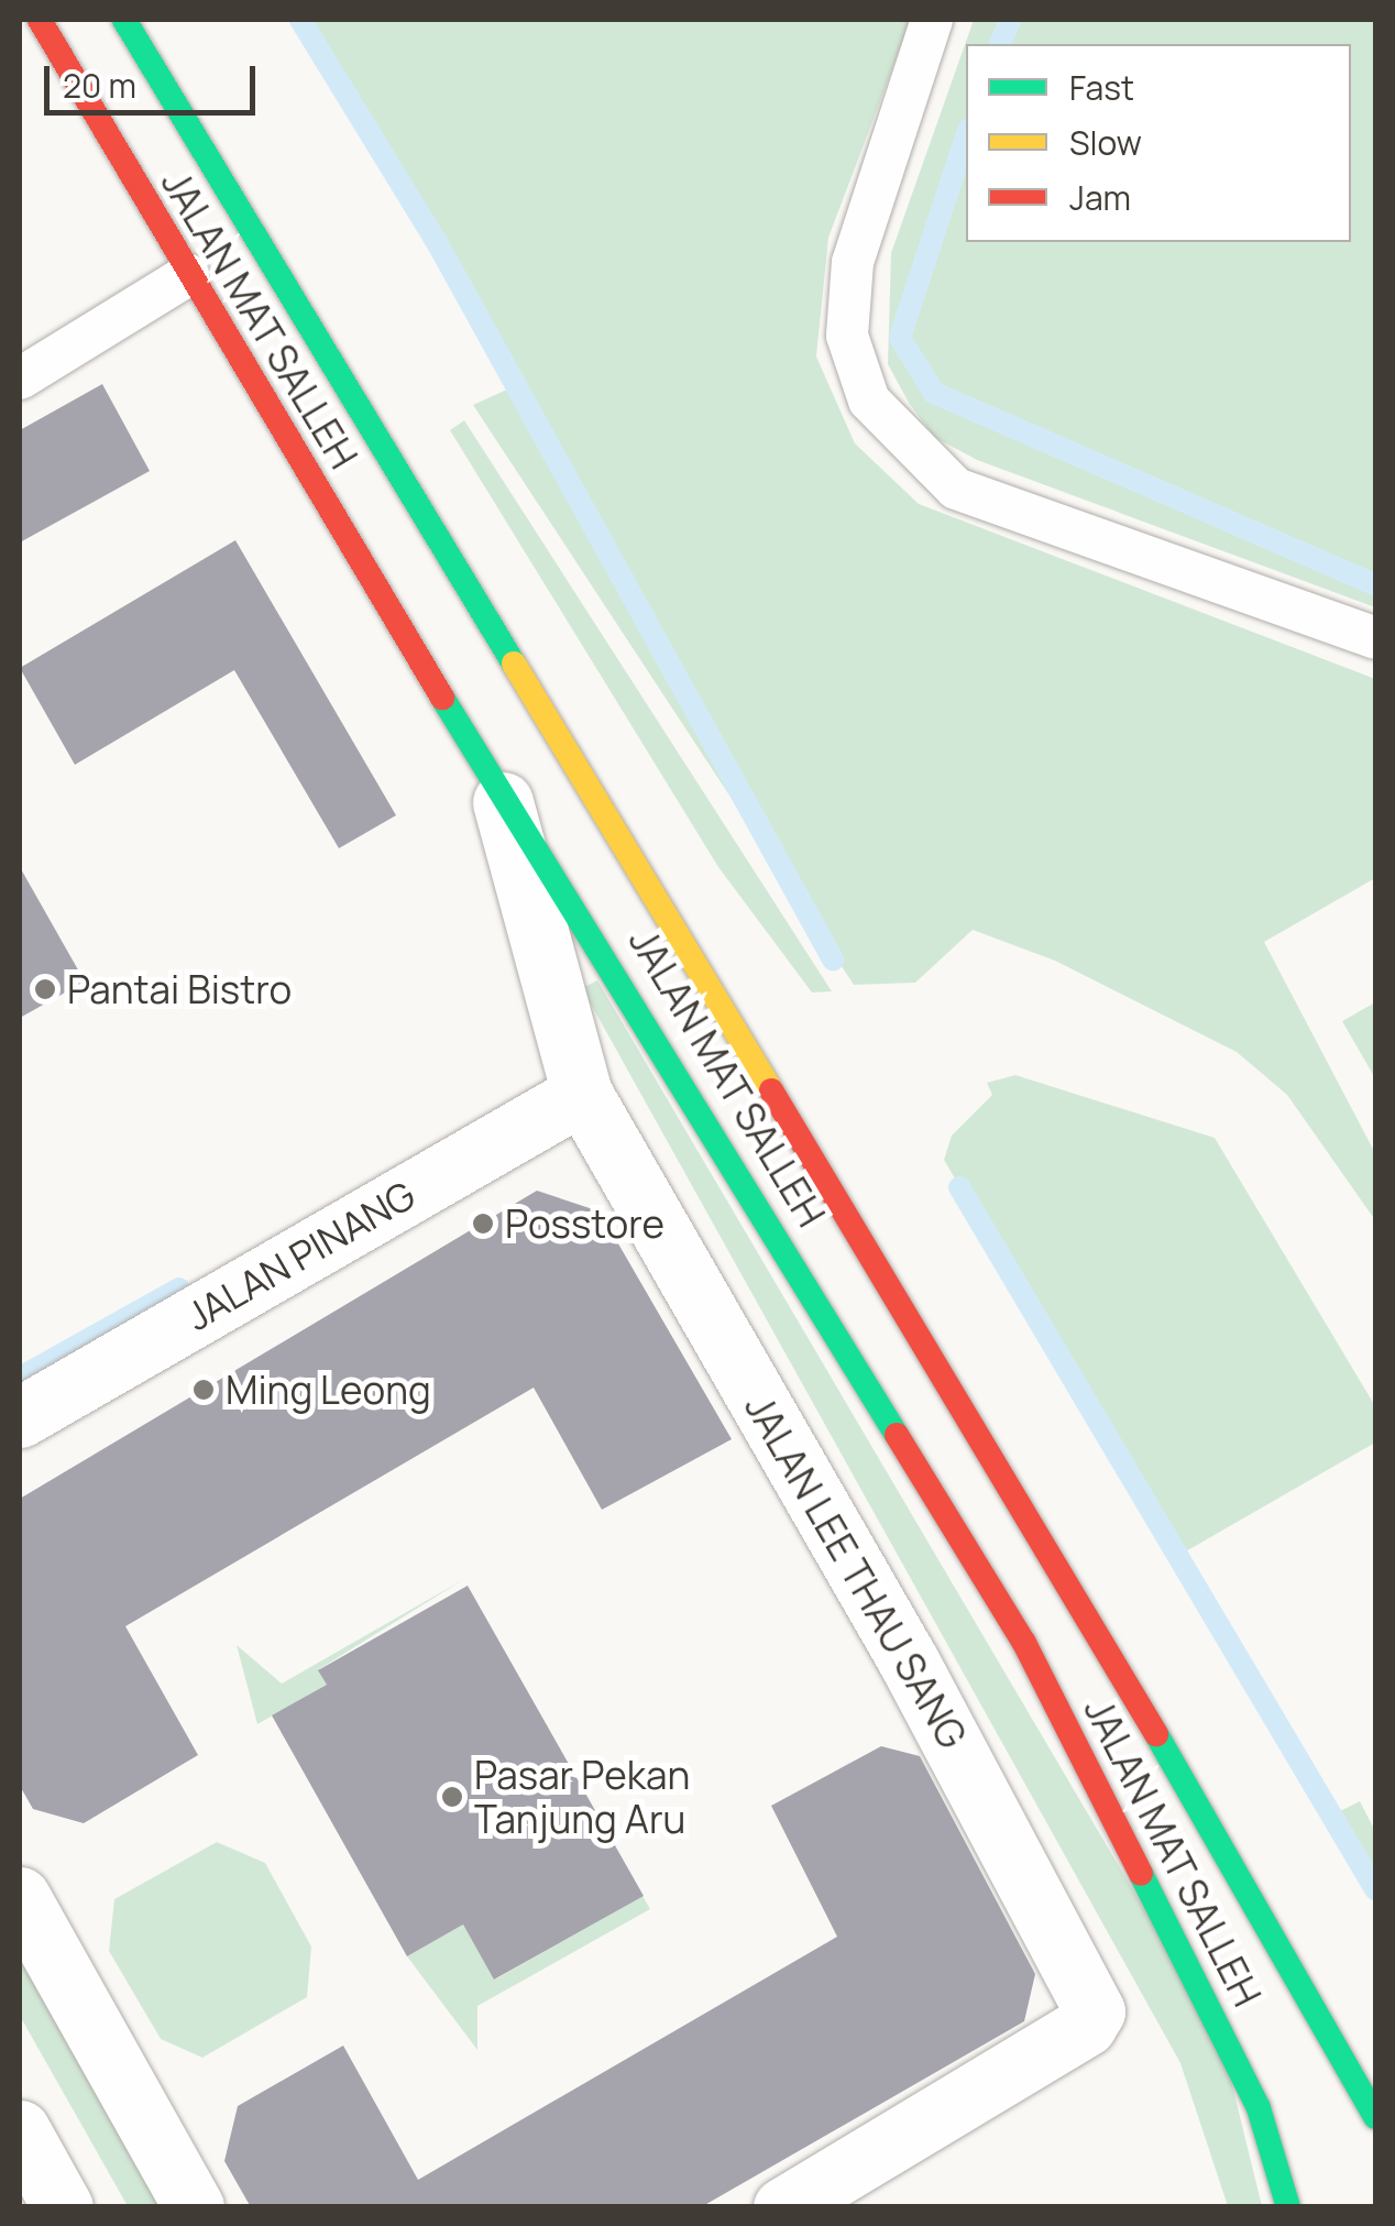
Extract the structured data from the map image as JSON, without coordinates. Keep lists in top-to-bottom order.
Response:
{
  "streets": {
    "main road": ["JALAN MAT SALLEH"],
    "street": ["JALAN PINANG", "JALAN LEE THAU SANG"]
  },
  "crossings": [
    ["JALAN MAT SALLEH", "JALAN LEE THAU SANG"],
    ["JALAN PINANG", "JALAN LEE THAU SANG"]
  ],
  "places": [
    "Pantai Bistro",
    "Posstore",
    "Ming Leong",
    "Pasar Pekan Tanjung Aru"
  ],
  "legend": ["Fast", "Slow", "Jam"],
  "scale_bar": "20 m"
}
